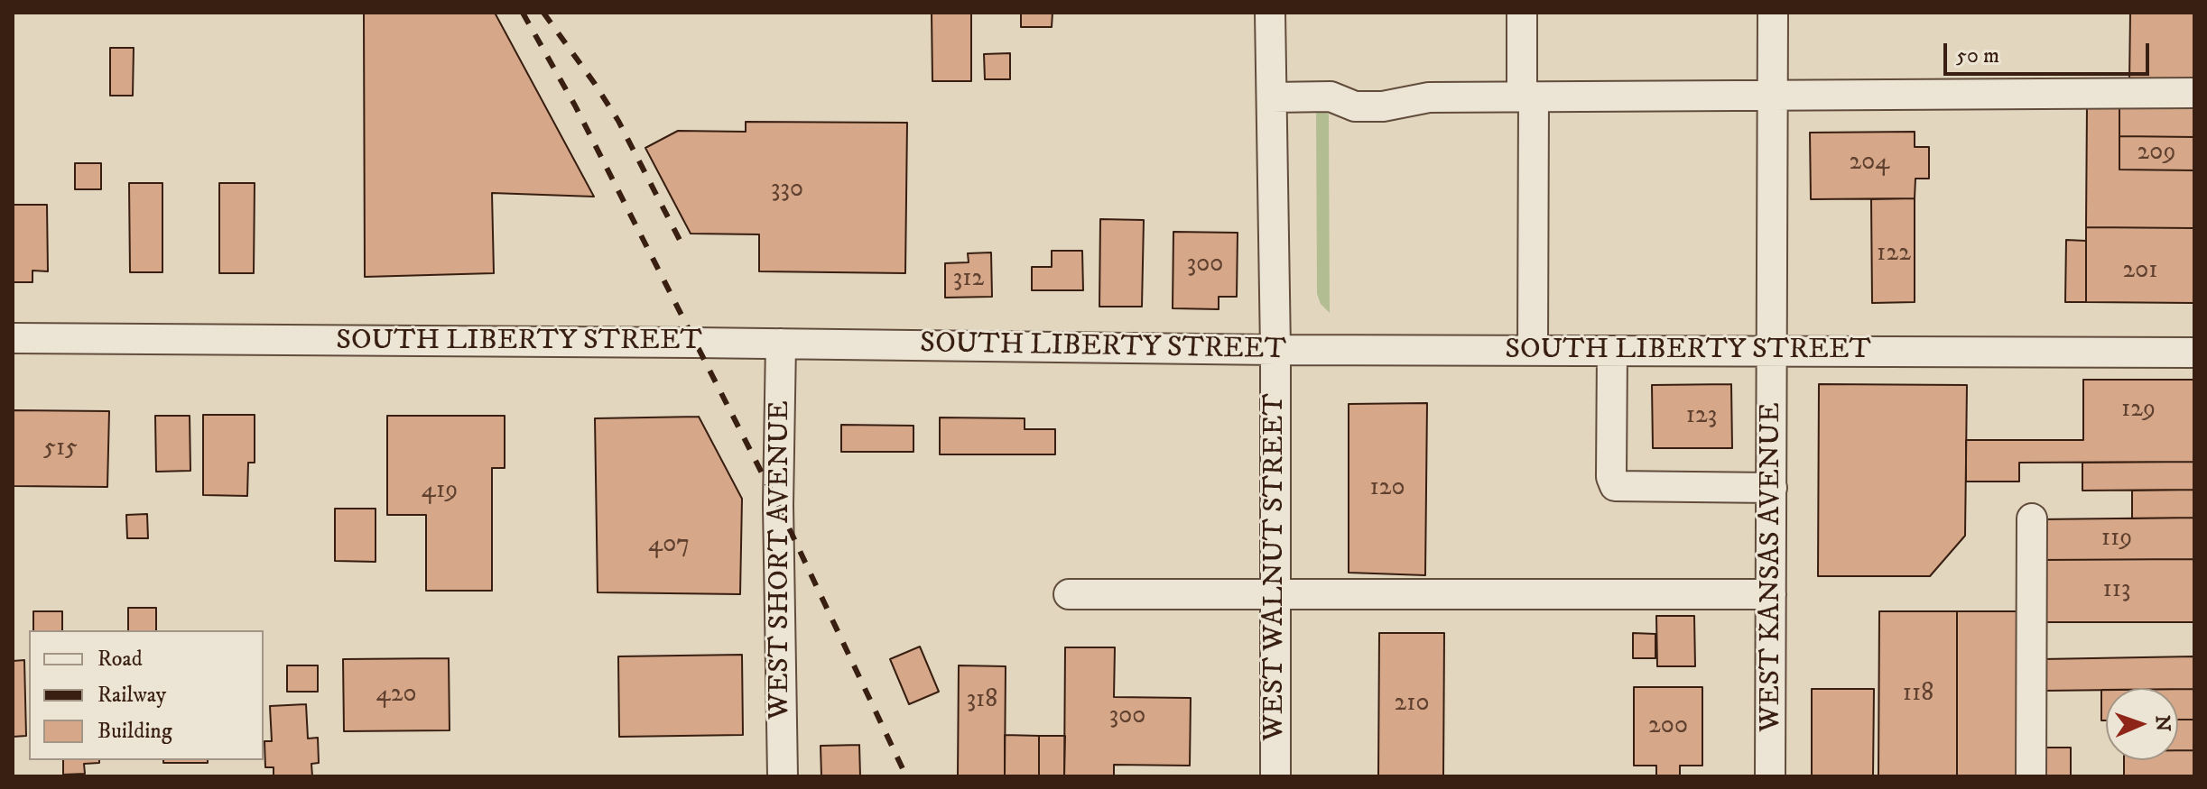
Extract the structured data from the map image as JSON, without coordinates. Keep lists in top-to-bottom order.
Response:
{
  "streets": {
    "street": [
      "SOUTH LIBERTY STREET",
      "WEST SHORT AVENUE",
      "WEST WALNUT STREET",
      "WEST KANSAS AVENUE"
    ]
  },
  "crossings": [
    ["SOUTH LIBERTY STREET", "WEST SHORT AVENUE"],
    ["SOUTH LIBERTY STREET", "WEST WALNUT STREET"],
    ["SOUTH LIBERTY STREET", "WEST KANSAS AVENUE"]
  ],
  "house_numbers": [
    "209",
    "204",
    "330",
    "122",
    "300",
    "201",
    "312",
    "129",
    "123",
    "515",
    "120",
    "419",
    "119",
    "407",
    "113",
    "118",
    "420",
    "318",
    "210",
    "300",
    "200"
  ],
  "legend": ["Road", "Railway", "Building"],
  "scale_bar": "50 m",
  "north": "right"
}
